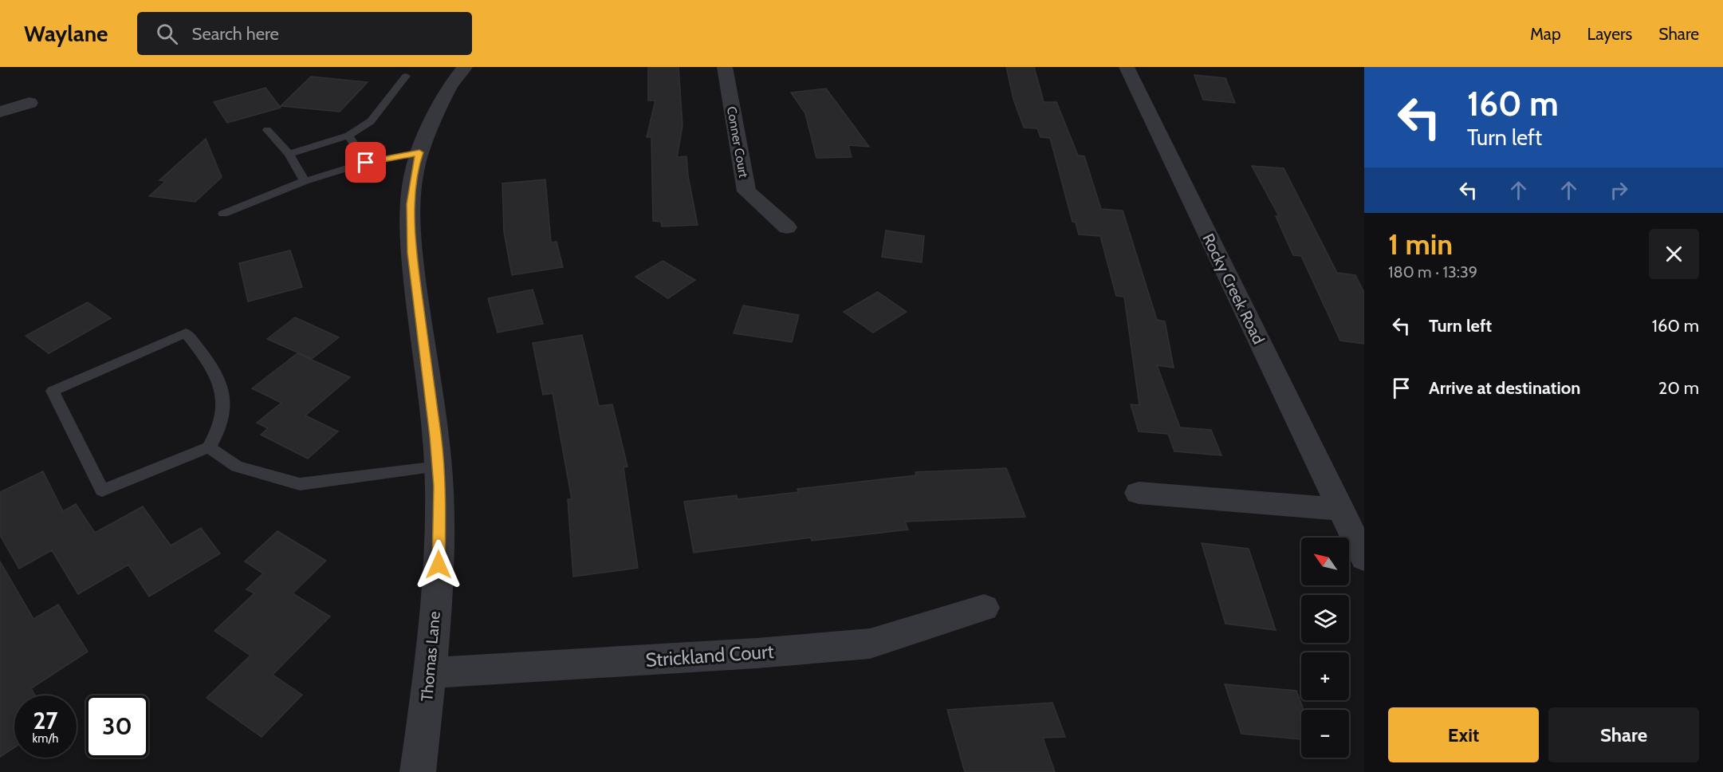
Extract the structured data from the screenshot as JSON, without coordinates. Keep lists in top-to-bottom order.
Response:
{
  "streets": {
    "street": [
      "Conner Court",
      "Rocky Creek Road",
      "Strickland Court",
      "Thomas Lane"
    ]
  },
  "crossings": [
    ["Strickland Court", "Thomas Lane"]
  ],
  "north": "top left",
  "page": {
    "header": "Waylane",
    "search": "Search here",
    "nav": ["Map", "Layers", "Share"],
    "turn": ["160 m", "Turn left"],
    "heading": ["1 min", "180 m · 13:39"],
    "list": [
      {
        "name": "Turn left",
        "value": "160 m"
      },
      {
        "name": "Arrive at destination",
        "value": "20 m"
      }
    ],
    "map_buttons": ["+", "−"],
    "speed": "27 km/h",
    "limit": "30",
    "buttons": ["Exit", "Share"]
  }
}
